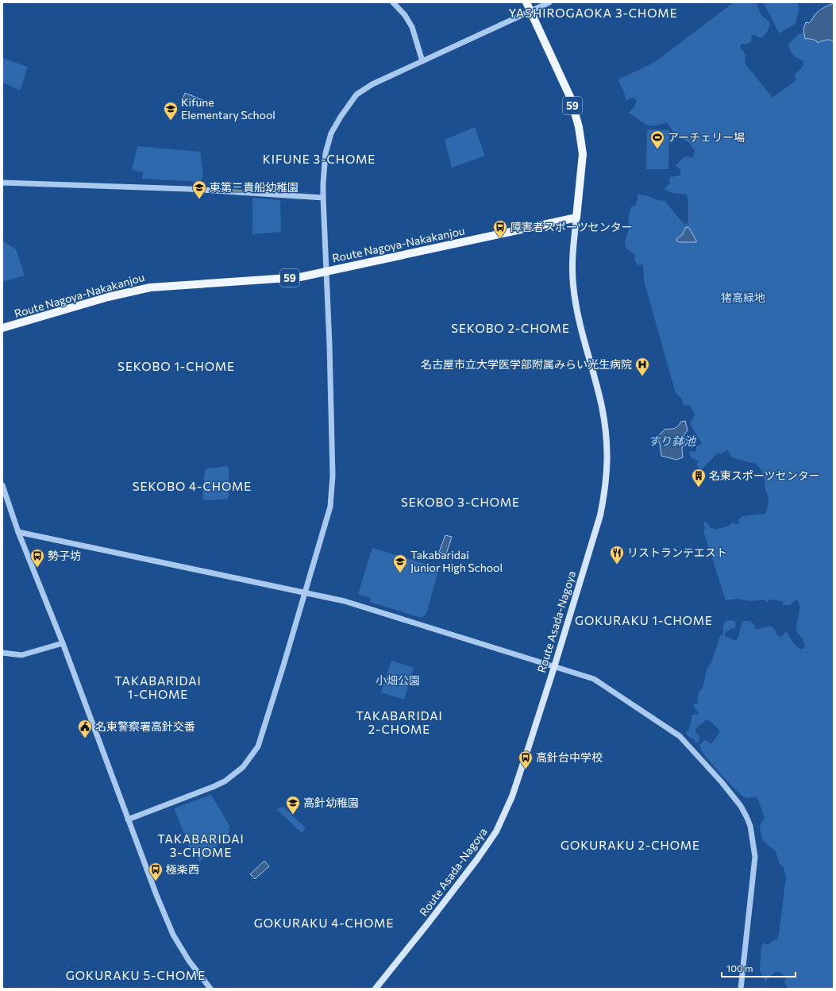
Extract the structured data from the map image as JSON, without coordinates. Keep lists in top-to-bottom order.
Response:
{
  "streets": {
    "main road": ["59", "Route Nagoya-Nakakanjou", "Route Asada-Nagoya"]
  },
  "crossings": [
    ["59", "Route Nagoya-Nakakanjou"],
    ["59", "Route Asada-Nagoya"],
    ["Route Nagoya-Nakakanjou", "Route Asada-Nagoya"]
  ],
  "districts": [
    "YASHIROGAOKA 3-CHOME",
    "KIFUNE 3-CHOME",
    "SEKOBO 2-CHOME",
    "SEKOBO 1-CHOME",
    "SEKOBO 4-CHOME",
    "SEKOBO 3-CHOME",
    "GOKURAKU 1-CHOME",
    "TAKABARIDAI 1-CHOME",
    "TAKABARIDAI 2-CHOME",
    "TAKABARIDAI 3-CHOME",
    "GOKURAKU 2-CHOME",
    "GOKURAKU 4-CHOME",
    "GOKURAKU 5-CHOME"
  ],
  "water": ["すり鉢池"],
  "parks": ["猪高緑地", "小畑公園"],
  "places": {
    "school or university": [
      "Kifune Elementary School",
      "東第三貴船幼稚園",
      "Takabaridai Junior High School",
      "高針幼稚園"
    ],
    "sports": ["アーチェリー場"],
    "bus stop": [
      "障害者スポーツセンター",
      "勢子坊",
      "高針台中学校",
      "極楽西"
    ],
    "hospital": ["名古屋市立大学医学部附属みらい光生病院"],
    "building": ["名東スポーツセンター"],
    "restaurant": ["リストランテエスト"],
    "public building": ["名東警察署高針交番"]
  },
  "scale_bar": "100 m"
}
